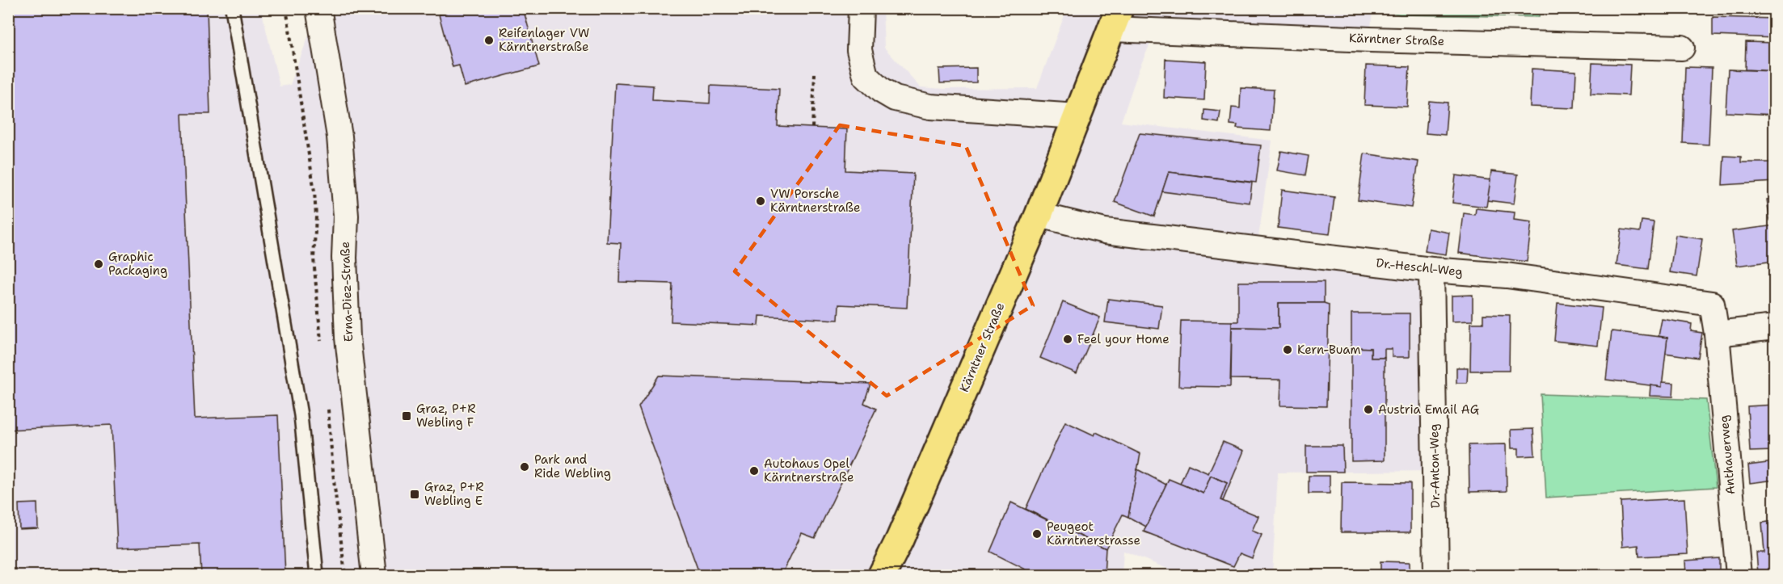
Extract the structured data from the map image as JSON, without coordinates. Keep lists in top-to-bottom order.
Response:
{
  "streets": {
    "main road": ["Kärntner Straße"],
    "street": [
      "Dr.-Heschl-Weg",
      "Erna-Diez-Straße",
      "Anthauerweg",
      "Dr.-Anton-Weg"
    ]
  },
  "crossings": [
    ["Kärntner Straße", "Dr.-Heschl-Weg"],
    ["Dr.-Heschl-Weg", "Anthauerweg"],
    ["Dr.-Heschl-Weg", "Dr.-Anton-Weg"]
  ],
  "places": {
    "other": [
      "Reifenlager VW Kärntnerstraße",
      "VW Porsche Kärntnerstraße",
      "Graphic Packaging",
      "Feel your Home",
      "Kern-Buam",
      "Austria Email AG",
      "Park and Ride Webling",
      "Autohaus Opel Kärntnerstraße",
      "Peugeot Kärntnerstrasse"
    ],
    "transit": ["Graz, P+R Webling F", "Graz, P+R Webling E"]
  }
}
